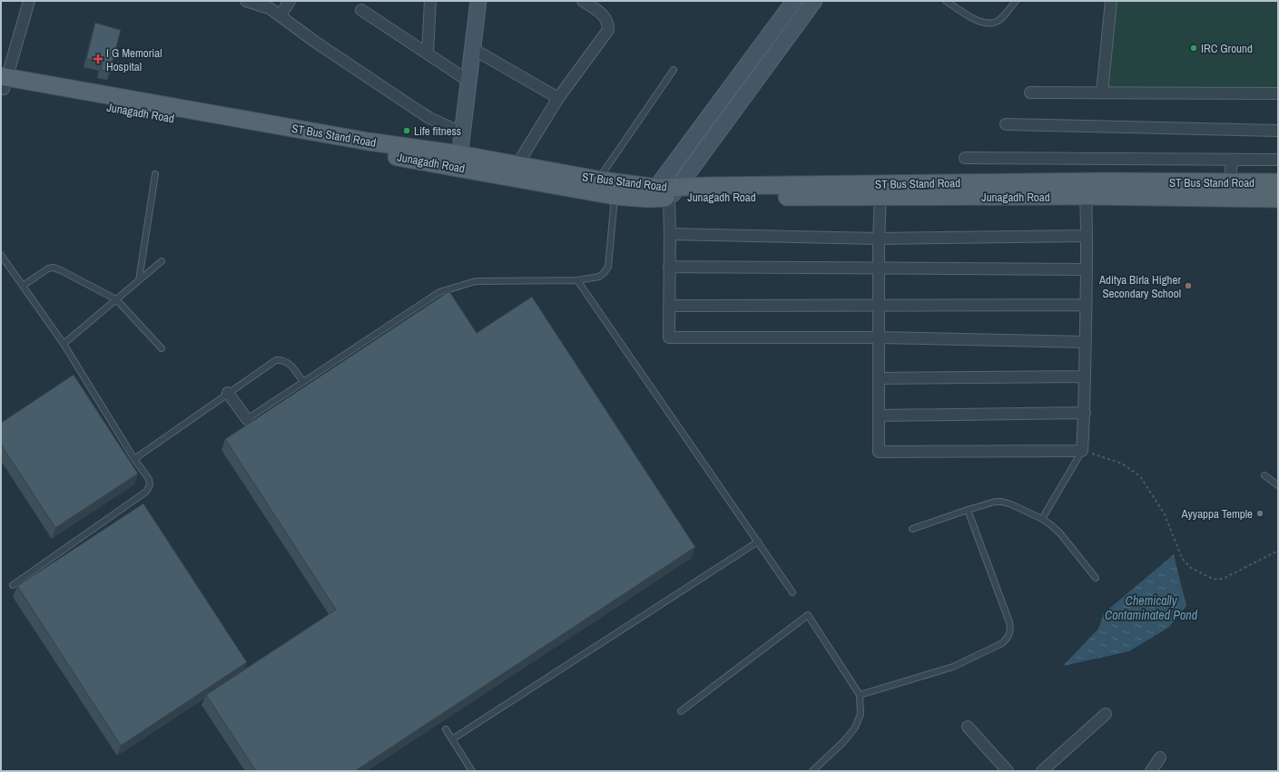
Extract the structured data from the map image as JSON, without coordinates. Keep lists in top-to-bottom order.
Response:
{
  "streets": {
    "main road": ["Junagadh Road", "ST Bus Stand Road"]
  },
  "crossings": [
    ["Junagadh Road", "ST Bus Stand Road"]
  ],
  "water": ["Chemically Contaminated Pond"],
  "places": {
    "other": [
      "IRC Ground",
      "Life fitness",
      "Aditya Birla Higher Secondary School",
      "Ayyappa Temple"
    ],
    "health": ["I G Memorial Hospital"]
  }
}
